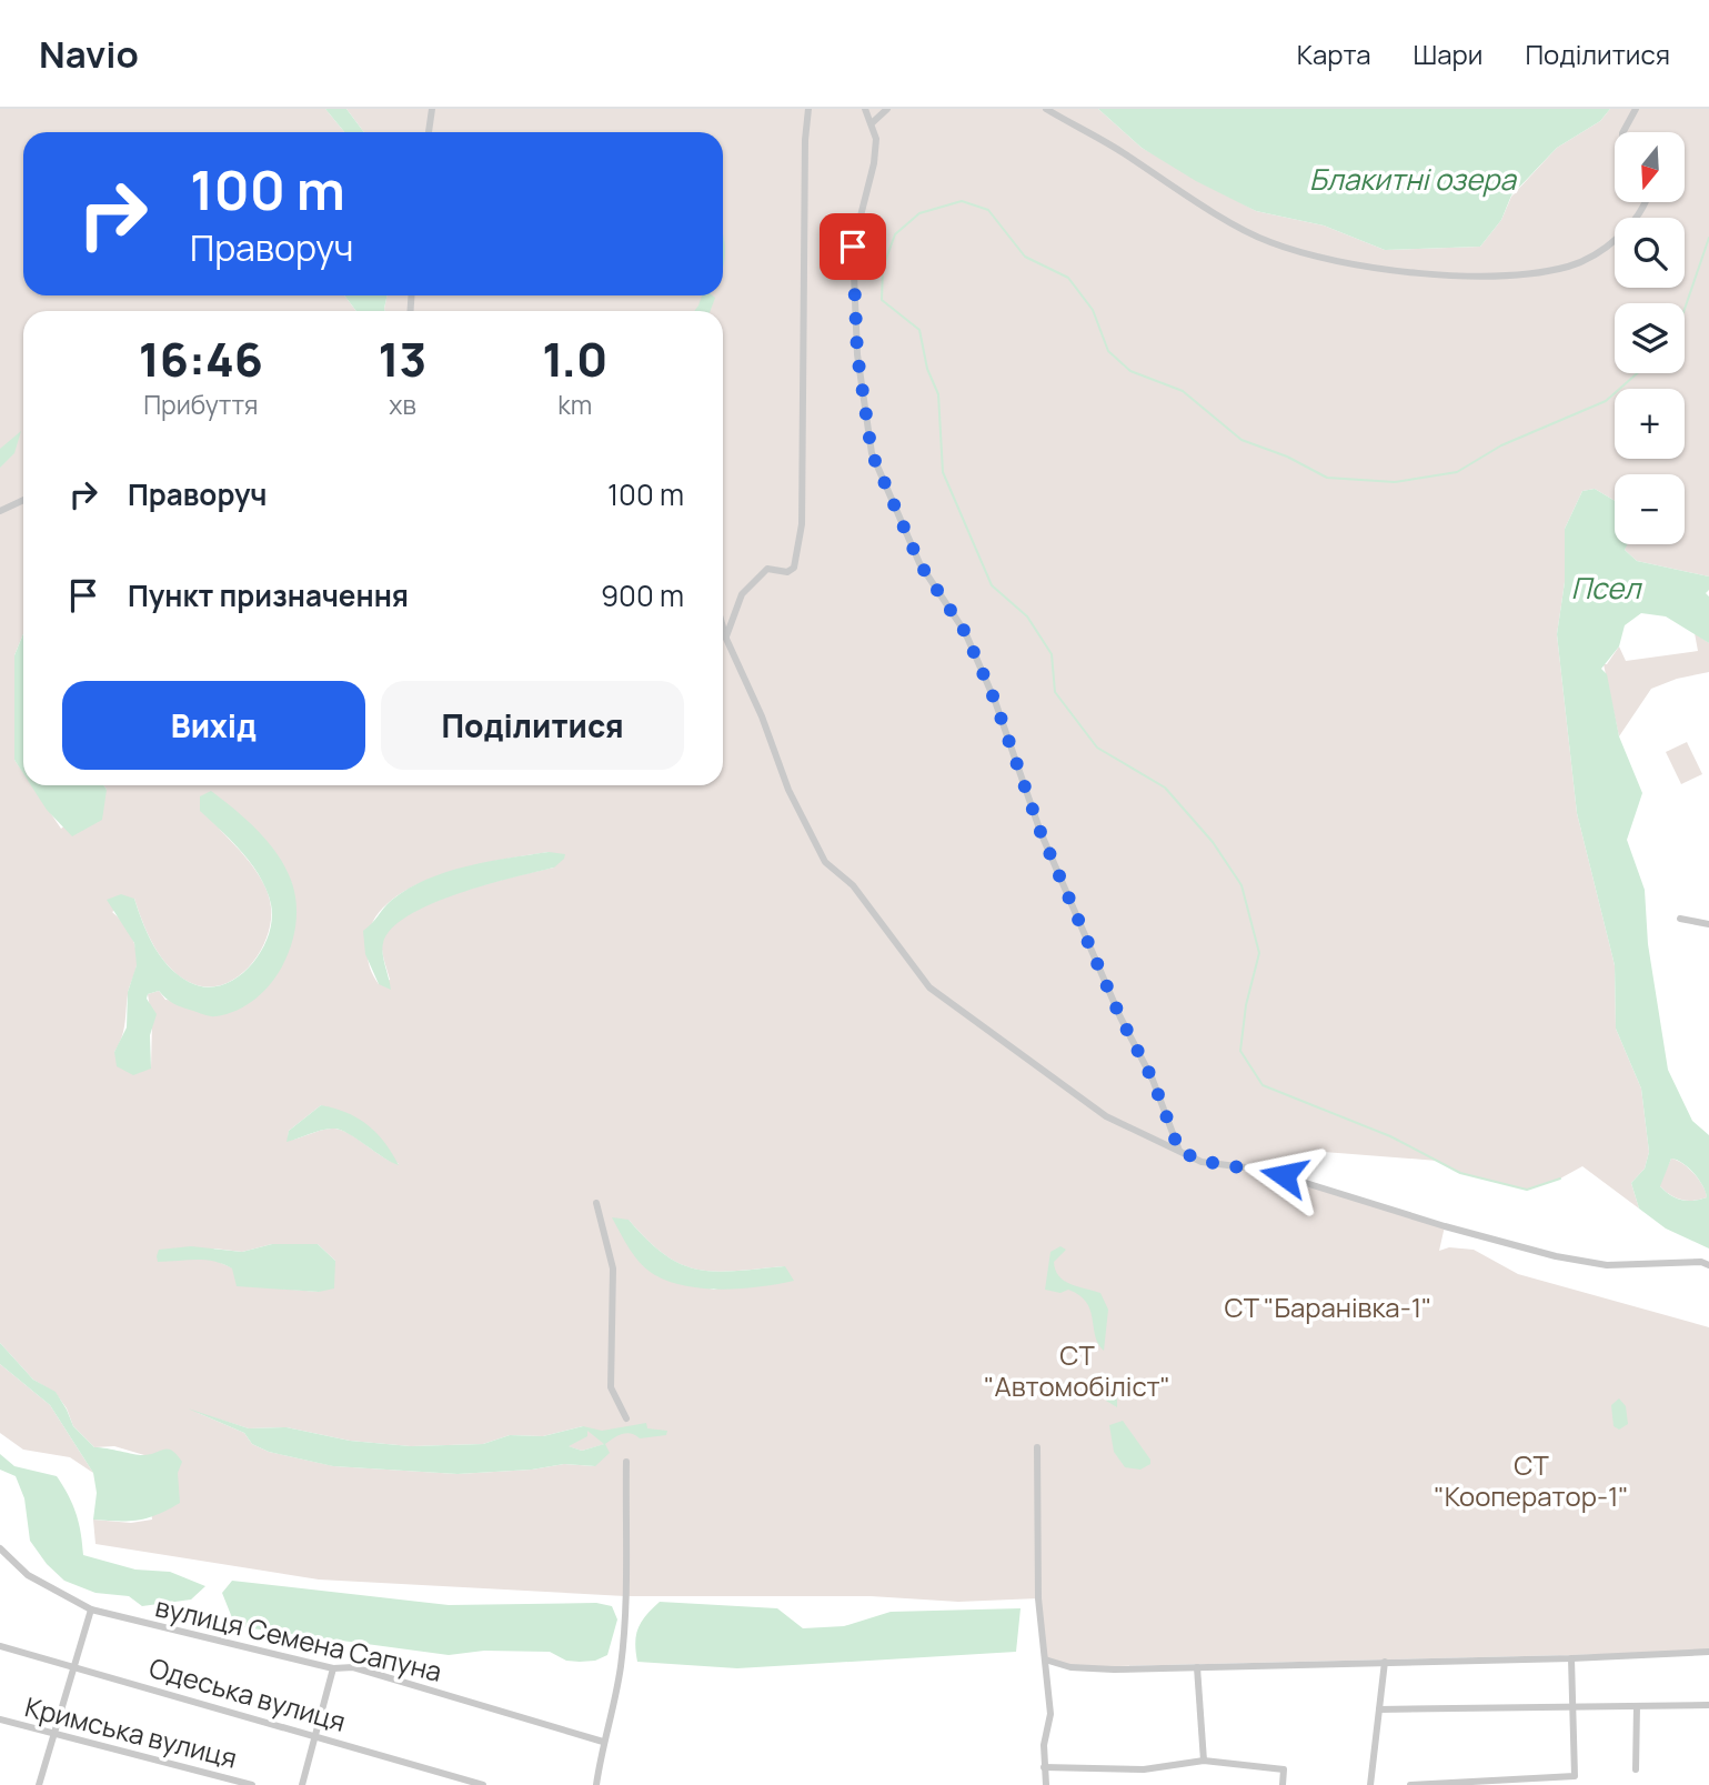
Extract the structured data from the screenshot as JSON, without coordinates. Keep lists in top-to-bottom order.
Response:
{
  "streets": {
    "street": ["вулиця Семена Сапуна", "Одеська вулиця", "Кримська вулиця"]
  },
  "water": ["Блакитні озера", "Псел"],
  "parks": ["СТ \"Баранівка-1\"", "СТ \"Автомобіліст\"", "СТ \"Кооператор-1\""],
  "north": "bottom",
  "page": {
    "header": "Navio",
    "nav": ["Карта", "Шари", "Поділитися"],
    "map_buttons": ["+", "−"],
    "turn": ["100 m", "Праворуч"],
    "eta": [
      "16:46",
      "Прибуття",
      "13",
      "хв",
      "1.0",
      "km"
    ],
    "list": [
      {
        "name": "Праворуч",
        "value": "100 m"
      },
      {
        "name": "Пункт призначення",
        "value": "900 m"
      }
    ],
    "buttons": ["Вихід", "Поділитися"]
  }
}
